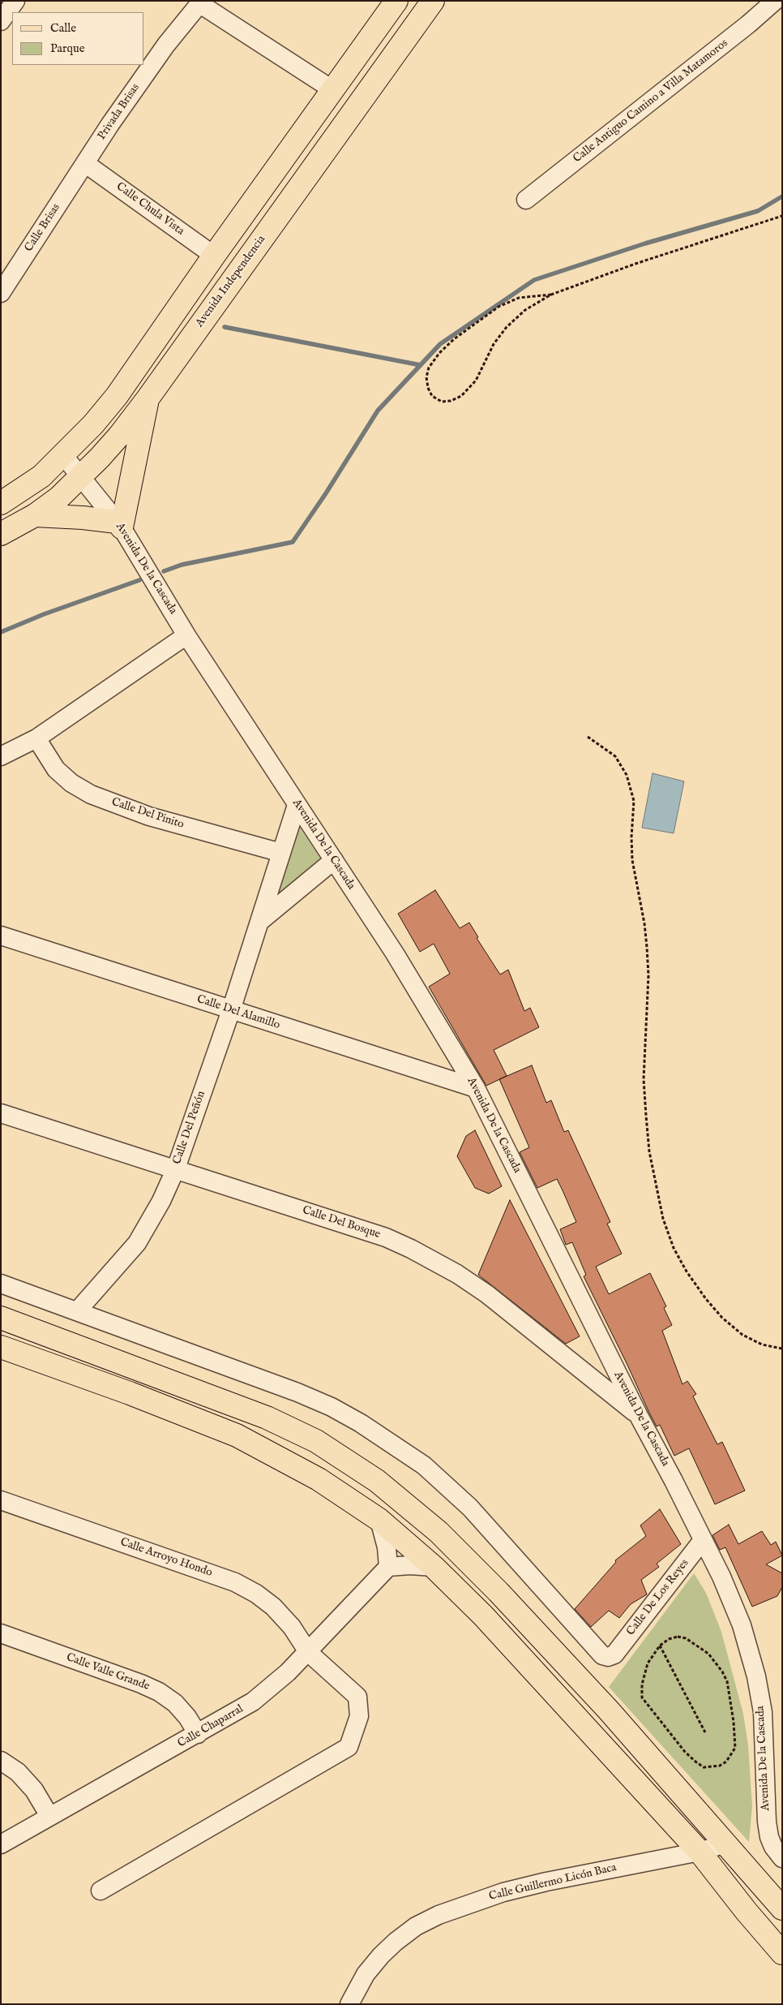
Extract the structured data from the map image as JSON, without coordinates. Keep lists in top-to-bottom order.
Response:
{
  "streets": {
    "main road": ["Avenida Independencia"],
    "street": [
      "Calle Antiguo Camino a Villa Matamoros",
      "Privada Brisas",
      "Calle Chula Vista",
      "Calle Brisas",
      "Avenida De la Cascada",
      "Calle Del Pinito",
      "Calle Del Alamillo",
      "Calle Del Peñón",
      "Calle Del Bosque",
      "Calle Arroyo Hondo",
      "Calle De Los Reyes",
      "Calle Valle Grande",
      "Calle Chaparral",
      "Calle Guillermo Licón Baca"
    ]
  },
  "crossings": [
    ["Privada Brisas", "Calle Chula Vista"],
    ["Privada Brisas", "Calle Brisas"],
    ["Calle Chula Vista", "Calle Brisas"],
    ["Avenida Independencia", "Avenida De la Cascada"],
    ["Avenida De la Cascada", "Calle Del Alamillo"],
    ["Avenida De la Cascada", "Calle Del Peñón"],
    ["Avenida De la Cascada", "Calle Del Bosque"],
    ["Avenida De la Cascada", "Calle De Los Reyes"],
    ["Calle Del Pinito", "Calle Del Peñón"],
    ["Calle Del Alamillo", "Calle Del Peñón"],
    ["Calle Del Peñón", "Calle Del Bosque"],
    ["Calle Del Peñón", "Calle De Los Reyes"],
    ["Calle Arroyo Hondo", "Calle Chaparral"],
    ["Calle Valle Grande", "Calle Chaparral"]
  ],
  "legend": ["Calle", "Parque"]
}
